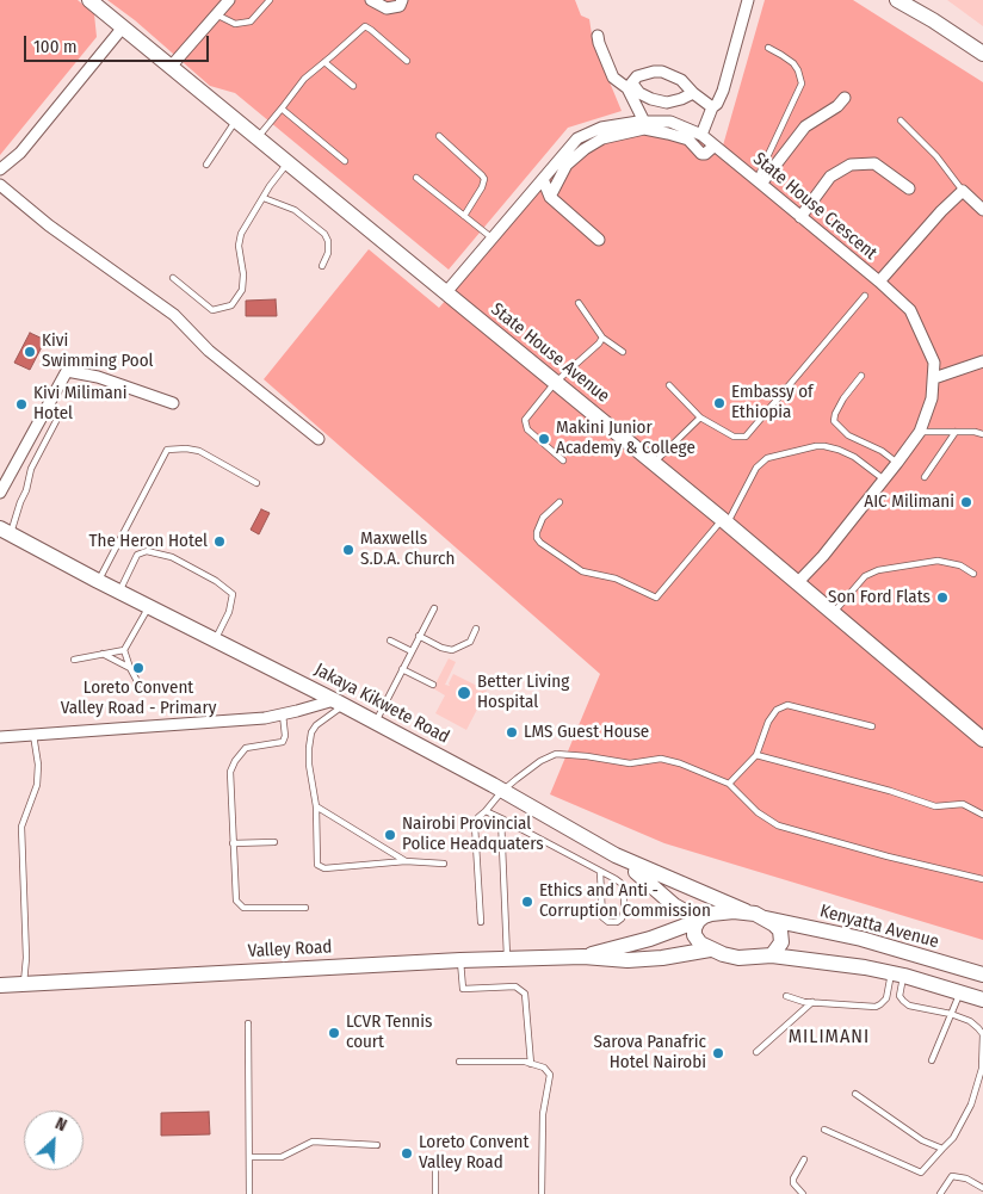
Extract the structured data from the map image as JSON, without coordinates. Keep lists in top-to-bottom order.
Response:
{
  "streets": {
    "main road": [
      "State House Avenue",
      "Jakaya Kikwete Road",
      "Kenyatta Avenue",
      "Valley Road"
    ],
    "street": ["State House Crescent"]
  },
  "crossings": [
    ["State House Crescent", "State House Avenue"],
    ["Jakaya Kikwete Road", "Kenyatta Avenue"],
    ["Jakaya Kikwete Road", "Valley Road"],
    ["Kenyatta Avenue", "Valley Road"]
  ],
  "districts": ["MILIMANI"],
  "places": [
    "Kivi Swimming Pool",
    "Embassy of Ethiopia",
    "Kivi Milimani Hotel",
    "Makini Junior Academy & College",
    "AIC Milimani",
    "The Heron Hotel",
    "Maxwells S.D.A. Church",
    "Son Ford Flats",
    "Loreto Convent Valley Road - Primary",
    "Better Living Hospital",
    "LMS Guest House",
    "Nairobi Provincial Police Headquaters",
    "Ethics and Anti - Corruption Commission",
    "LCVR Tennis court",
    "Sarova Panafric Hotel Nairobi",
    "Loreto Convent Valley Road"
  ],
  "scale_bar": "100 m",
  "north": "top right"
}
